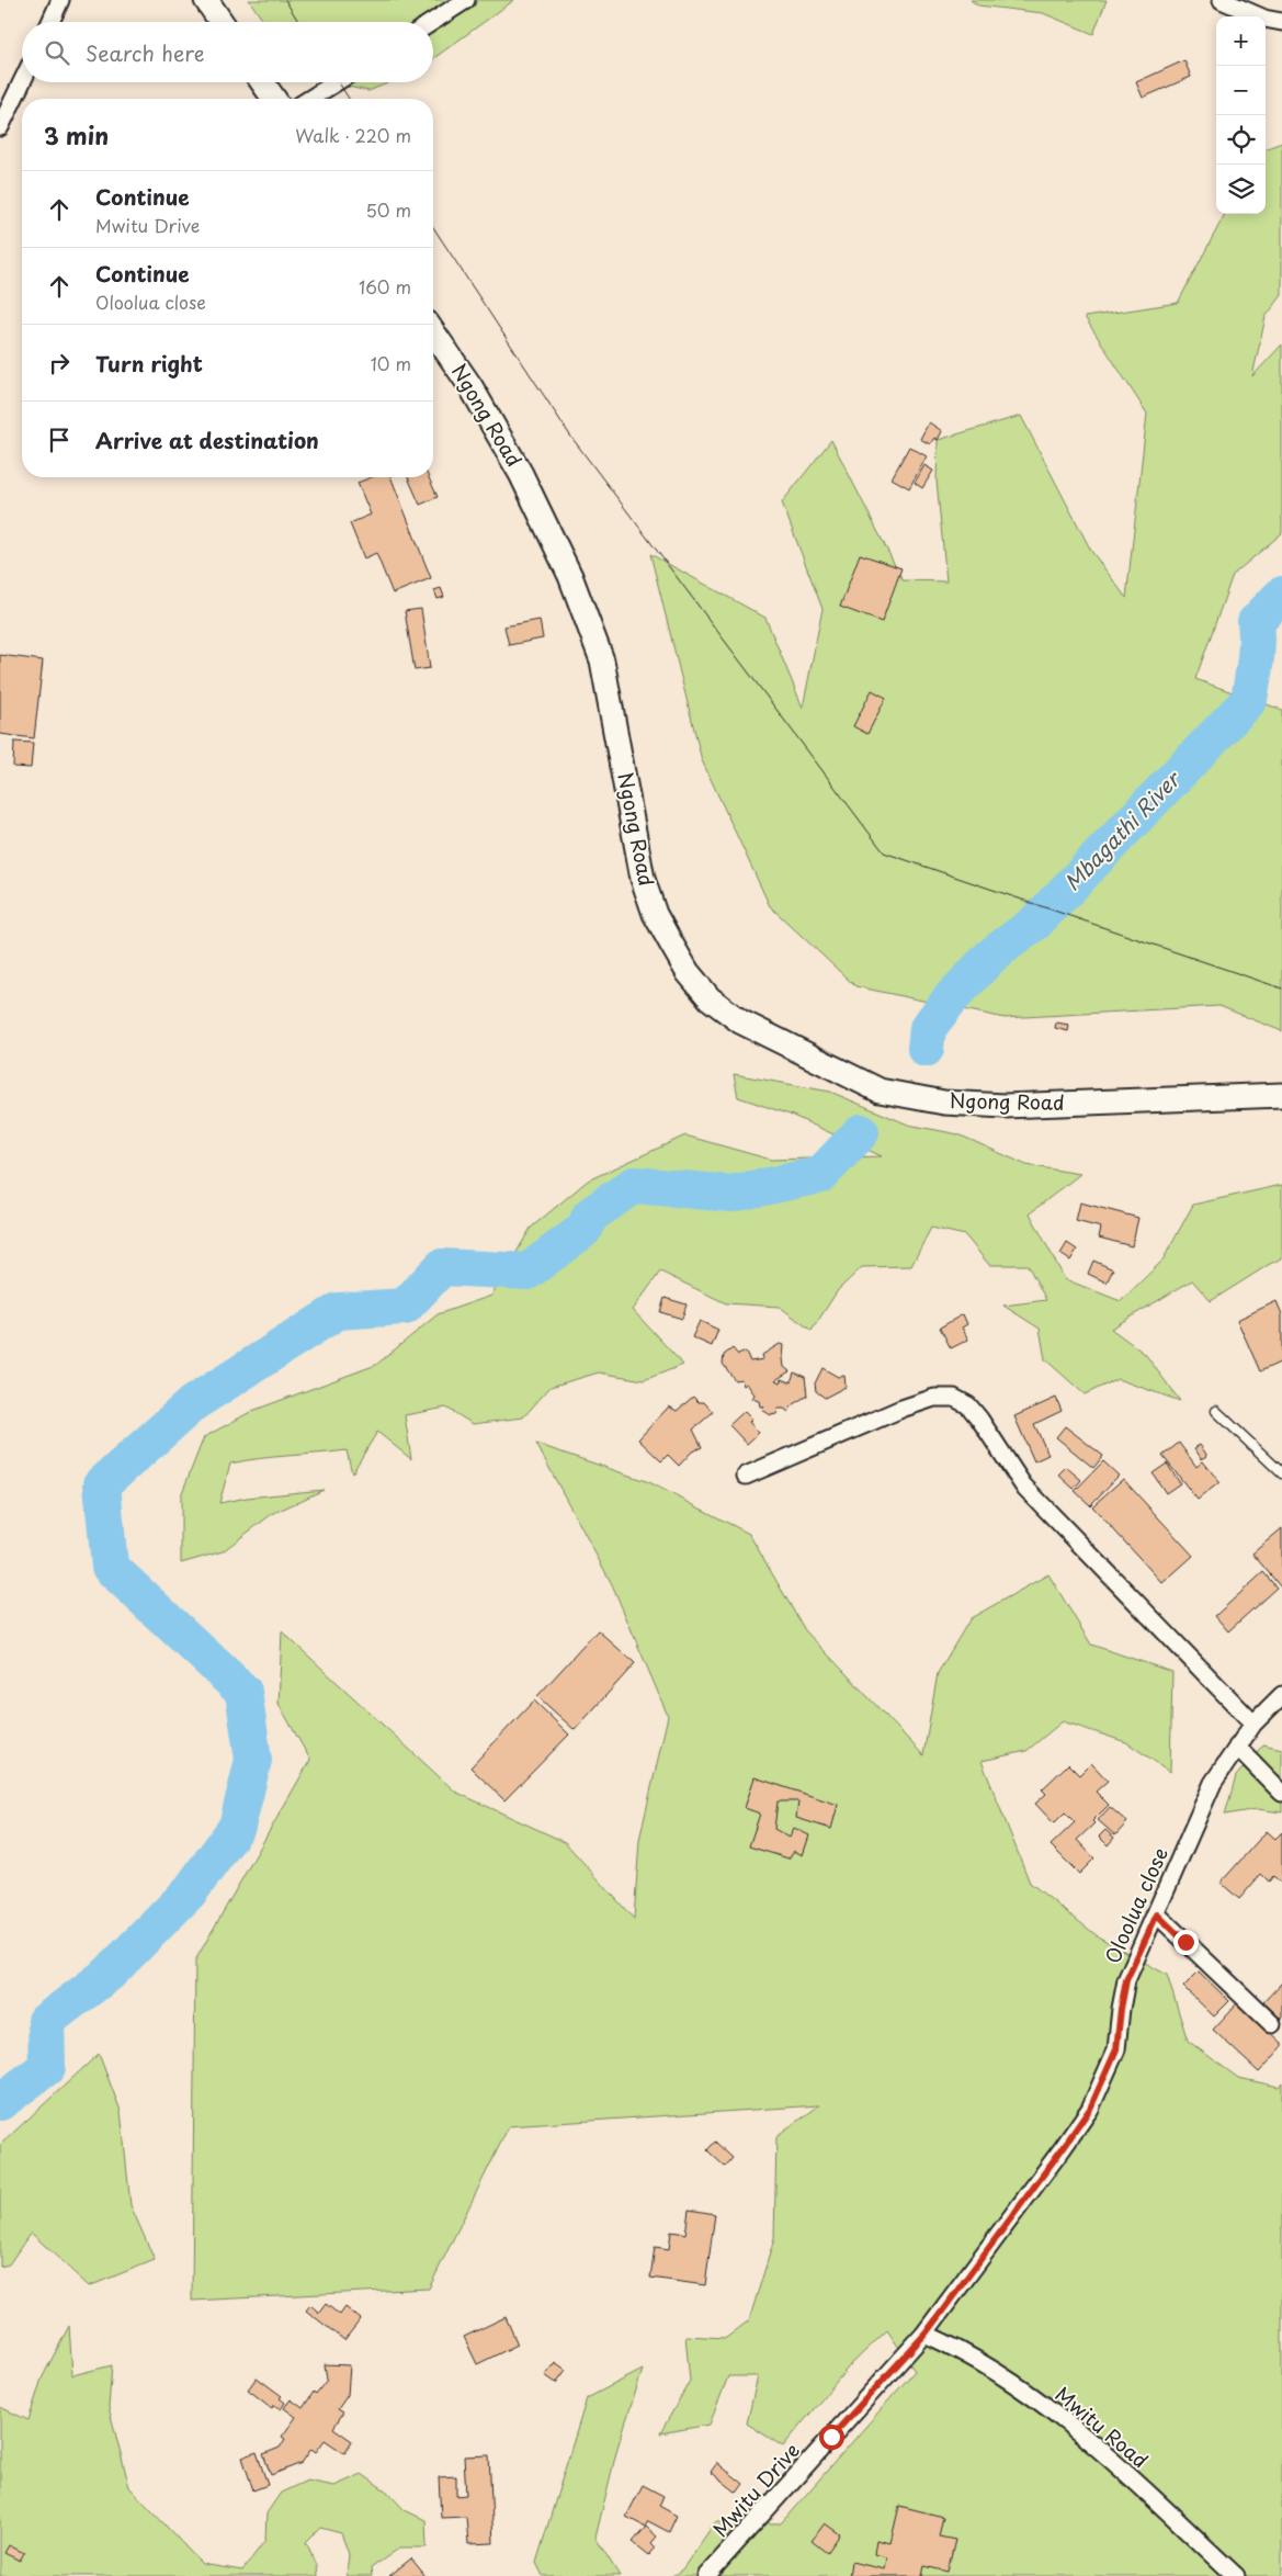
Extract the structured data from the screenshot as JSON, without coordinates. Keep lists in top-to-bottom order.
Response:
{
  "streets": {
    "main road": ["Ngong Road"],
    "street": ["Oloolua close", "Mwitu Road", "Mwitu Drive"]
  },
  "crossings": [
    ["Oloolua close", "Mwitu Road"],
    ["Oloolua close", "Mwitu Drive"],
    ["Mwitu Road", "Mwitu Drive"]
  ],
  "water": ["Mbagathi River"],
  "page": {
    "map_buttons": ["+", "−"],
    "search": "Search here",
    "heading": ["3 min", "Walk · 220 m"],
    "list": [
      ["Continue", "Mwitu Drive", "50 m"],
      ["Continue", "Oloolua close", "160 m"],
      ["Turn right", "10 m"],
      "Arrive at destination"
    ]
  }
}
